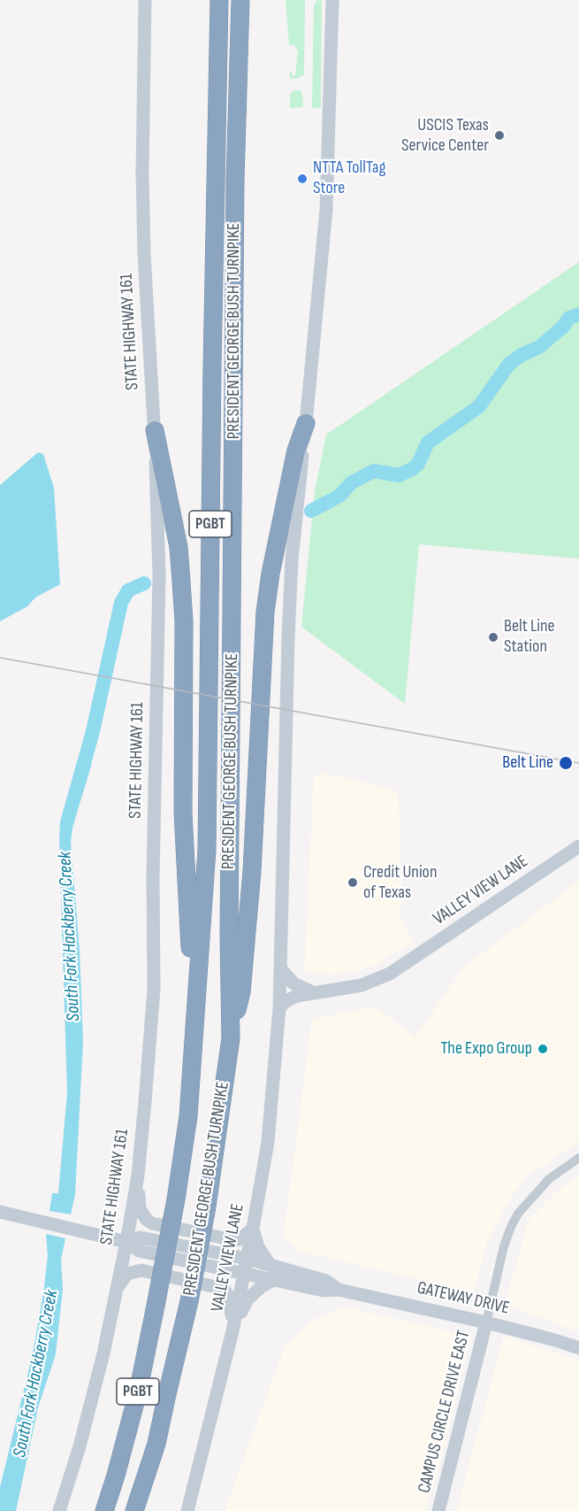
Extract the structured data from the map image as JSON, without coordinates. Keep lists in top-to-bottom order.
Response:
{
  "streets": {
    "highway": ["PRESIDENT GEORGE BUSH TURNPIKE", "PGBT"],
    "main road": [
      "STATE HIGHWAY 161",
      "VALLEY VIEW LANE",
      "GATEWAY DRIVE",
      "CAMPUS CIRCLE DRIVE EAST"
    ]
  },
  "crossings": [
    ["STATE HIGHWAY 161", "GATEWAY DRIVE"],
    ["VALLEY VIEW LANE", "GATEWAY DRIVE"],
    ["GATEWAY DRIVE", "CAMPUS CIRCLE DRIVE EAST"]
  ],
  "water": ["South Fork Hackberry Creek"],
  "places": [
    "USCIS Texas Service Center",
    "NTTA TollTag Store",
    "Belt Line Station",
    "Belt Line",
    "Credit Union of Texas",
    "The Expo Group"
  ]
}
